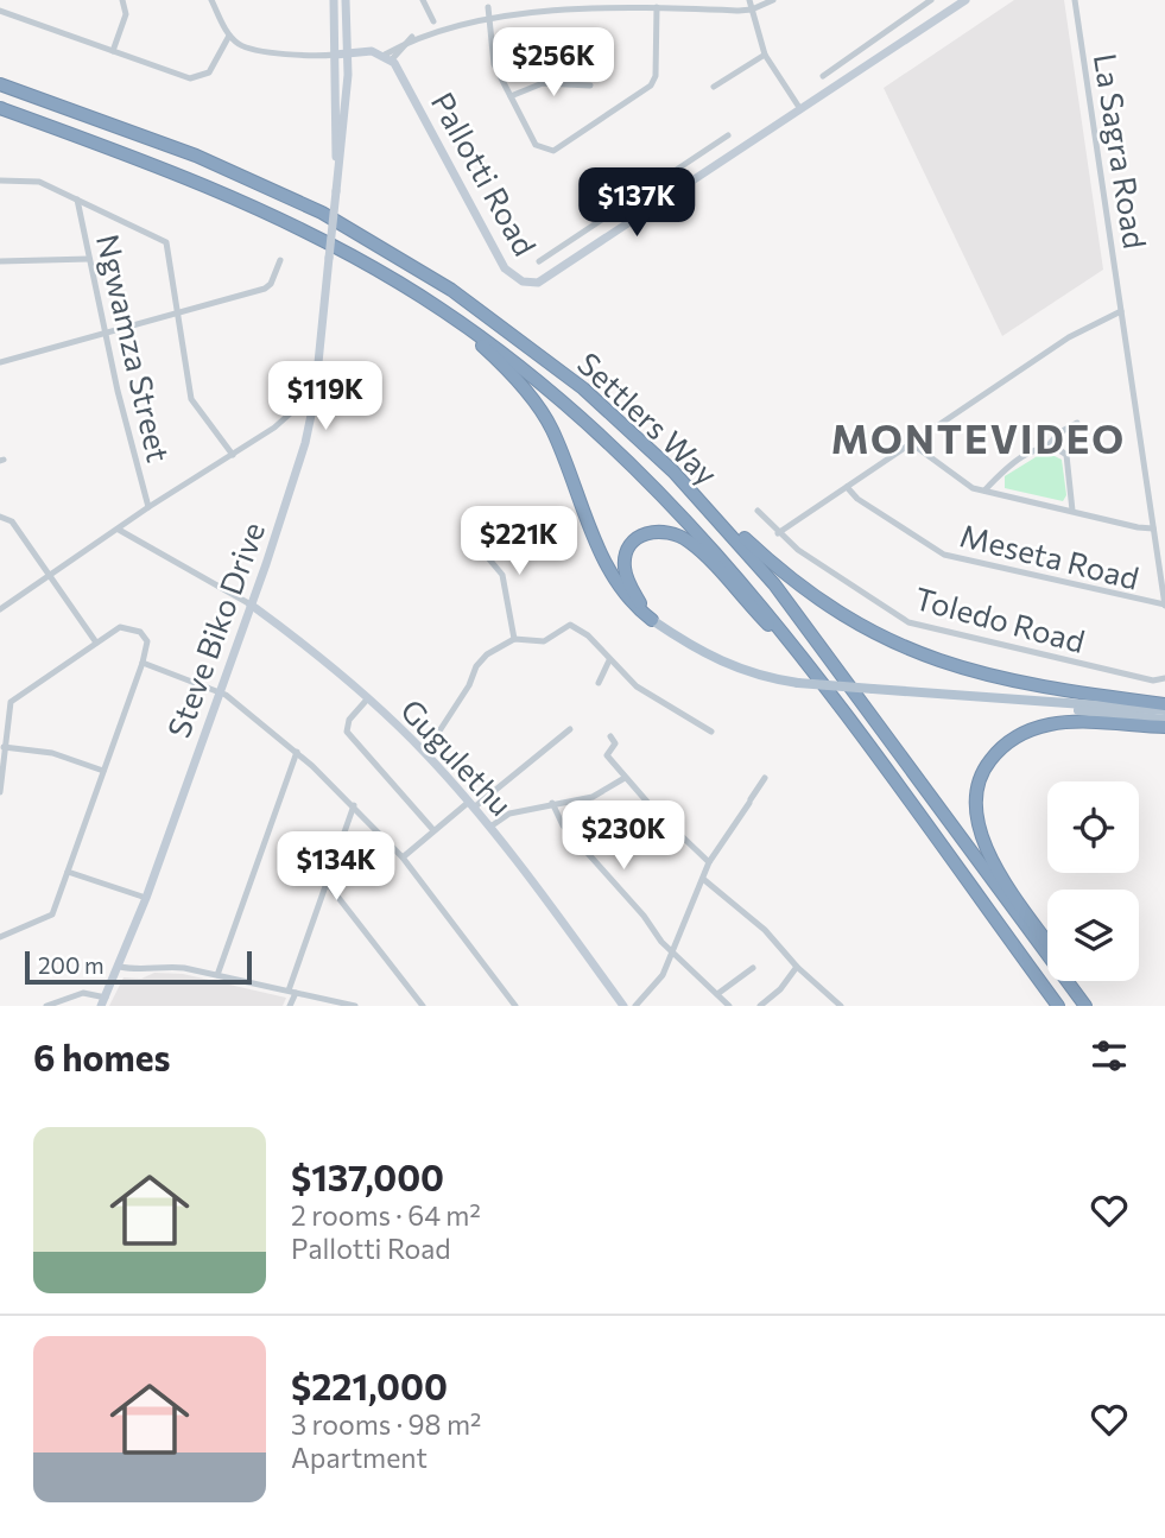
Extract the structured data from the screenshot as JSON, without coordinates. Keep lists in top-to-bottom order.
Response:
{
  "streets": {
    "highway": ["Settlers Way"],
    "street": [
      "La Sagra Road",
      "Pallotti Road",
      "Ngwamza Street",
      "Meseta Road",
      "Toledo Road",
      "Steve Biko Drive",
      "Gugulethu"
    ]
  },
  "crossings": [
    ["La Sagra Road", "Meseta Road"],
    ["Steve Biko Drive", "Gugulethu"]
  ],
  "districts": ["MONTEVIDEO"],
  "scale_bar": "200 m",
  "page": {
    "price": [
      "$256K",
      "$137K",
      "$119K",
      "$221K",
      "$230K",
      "$134K"
    ],
    "scale": "200 m",
    "heading": "6 homes",
    "list": [
      {
        "name": "$137,000",
        "note": "2 rooms · 64 m² · Pallotti Road"
      },
      {
        "name": "$221,000",
        "note": "3 rooms · 98 m² · Apartment"
      }
    ]
  }
}
